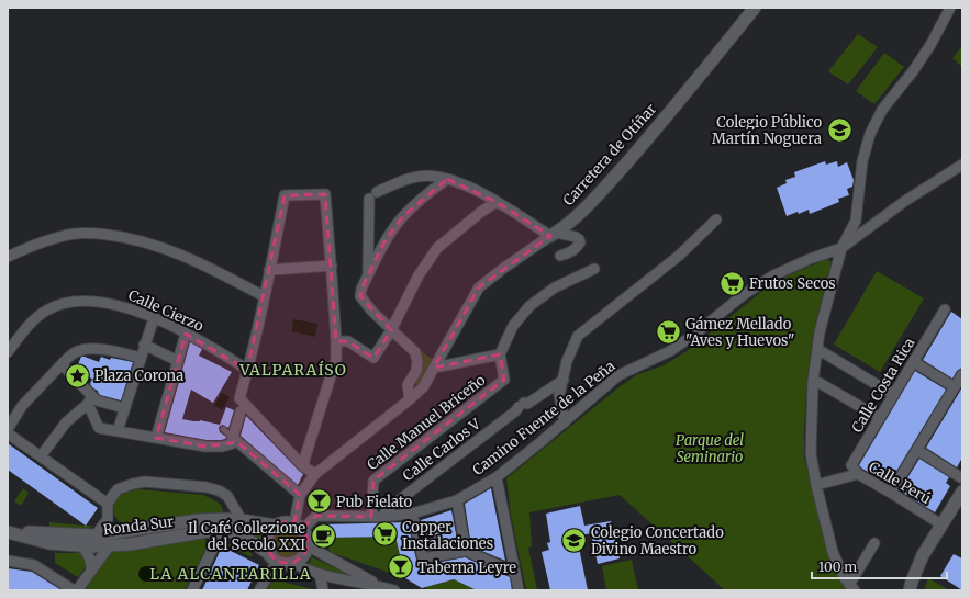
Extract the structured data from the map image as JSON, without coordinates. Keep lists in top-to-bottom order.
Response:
{
  "streets": {
    "main road": ["Carretera de Otíñar", "Ronda Sur"],
    "street": [
      "Calle Cierzo",
      "Calle Costa Rica",
      "Camino Fuente de la Peña",
      "Calle Manuel Briceño",
      "Calle Carlos V",
      "Calle Perú"
    ]
  },
  "crossings": [
    ["Carretera de Otíñar", "Camino Fuente de la Peña"],
    ["Carretera de Otíñar", "Calle Manuel Briceño"],
    ["Carretera de Otíñar", "Ronda Sur"],
    ["Calle Costa Rica", "Calle Perú"],
    ["Camino Fuente de la Peña", "Calle Manuel Briceño"],
    ["Camino Fuente de la Peña", "Calle Carlos V"],
    ["Camino Fuente de la Peña", "Ronda Sur"],
    ["Calle Manuel Briceño", "Calle Carlos V"]
  ],
  "districts": ["VALPARAÍSO", "LA ALCANTARILLA"],
  "parks": ["Parque del Seminario"],
  "places": {
    "school or university": ["Colegio Público Martín Noguera", "Colegio Concertado Divino Maestro"],
    "supermarket": ["Frutos Secos", "Gámez Mellado \"Aves y Huevos\"", "Copper Instalaciones"],
    "place": ["Plaza Corona"],
    "bar": ["Pub Fielato", "Taberna Leyre"],
    "cafe": ["Il Café Collezione del Secolo XXI"]
  },
  "scale_bar": "100 m"
}
